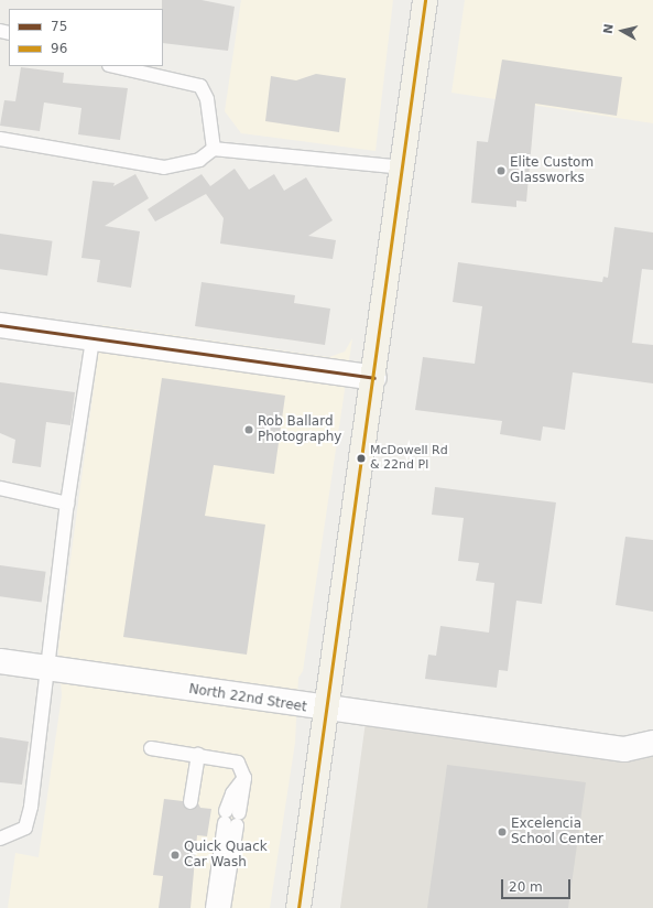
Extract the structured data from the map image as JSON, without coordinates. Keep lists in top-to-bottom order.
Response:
{
  "streets": {
    "street": ["North 22nd Street"]
  },
  "places": [
    "Elite Custom Glassworks",
    "Rob Ballard Photography",
    "McDowell Rd & 22nd Pl",
    "Excelencia School Center",
    "Quick Quack Car Wash"
  ],
  "lines": ["transit line 96", "transit line 75"],
  "legend": ["75", "96"],
  "scale_bar": "20 m",
  "north": "left"
}
